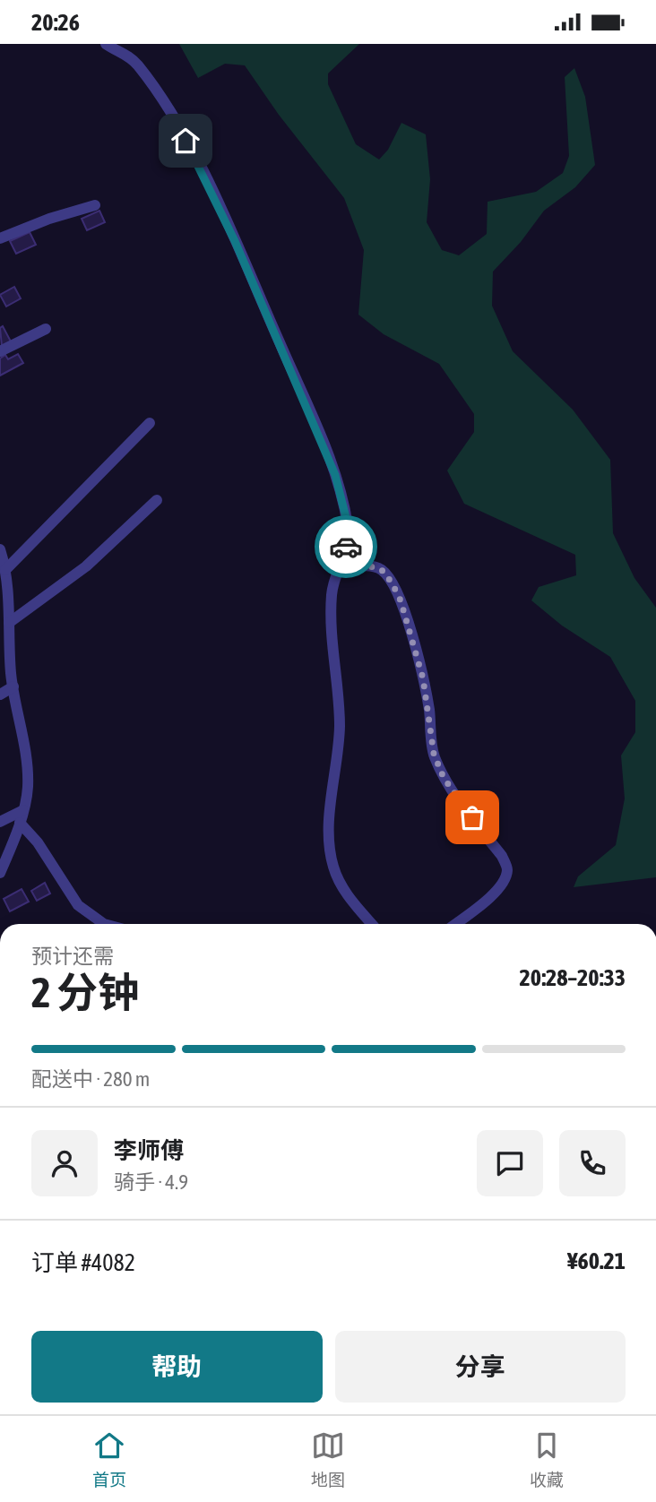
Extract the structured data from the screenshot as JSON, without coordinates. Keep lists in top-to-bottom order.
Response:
{
  "page": {
    "status": "20:26",
    "heading": ["2 分钟", "预计还需", "20:28–20:33"],
    "panel": [
      "李师傅",
      "骑手 · 4.9",
      "订单 #4082",
      "¥60.21"
    ],
    "bar": "配送中 · 280 m",
    "buttons": ["帮助", "分享"],
    "tabs": ["首页", "地图", "收藏"]
  }
}
